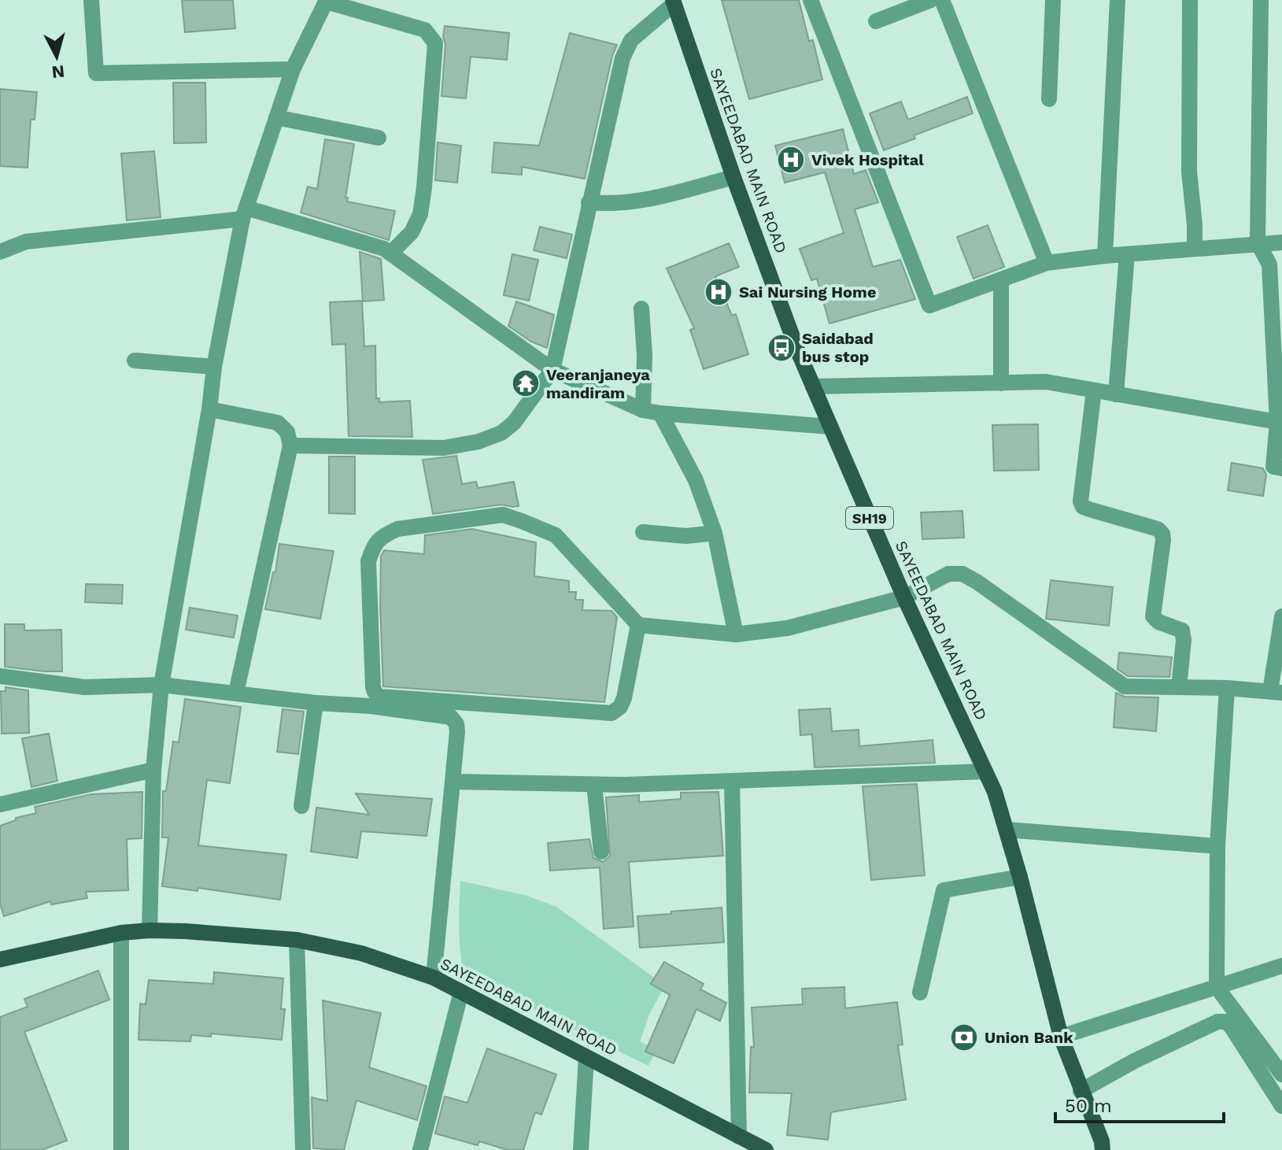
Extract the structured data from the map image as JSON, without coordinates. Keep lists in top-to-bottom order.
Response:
{
  "streets": {
    "main road": ["SAYEEDABAD MAIN ROAD", "SH19"]
  },
  "places": {
    "hospital": ["Vivek Hospital", "Sai Nursing Home"],
    "bus stop": ["Saidabad bus stop"],
    "temple": ["Veeranjaneya mandiram"],
    "bank": ["Union Bank"]
  },
  "scale_bar": "50 m",
  "north": "bottom"
}
